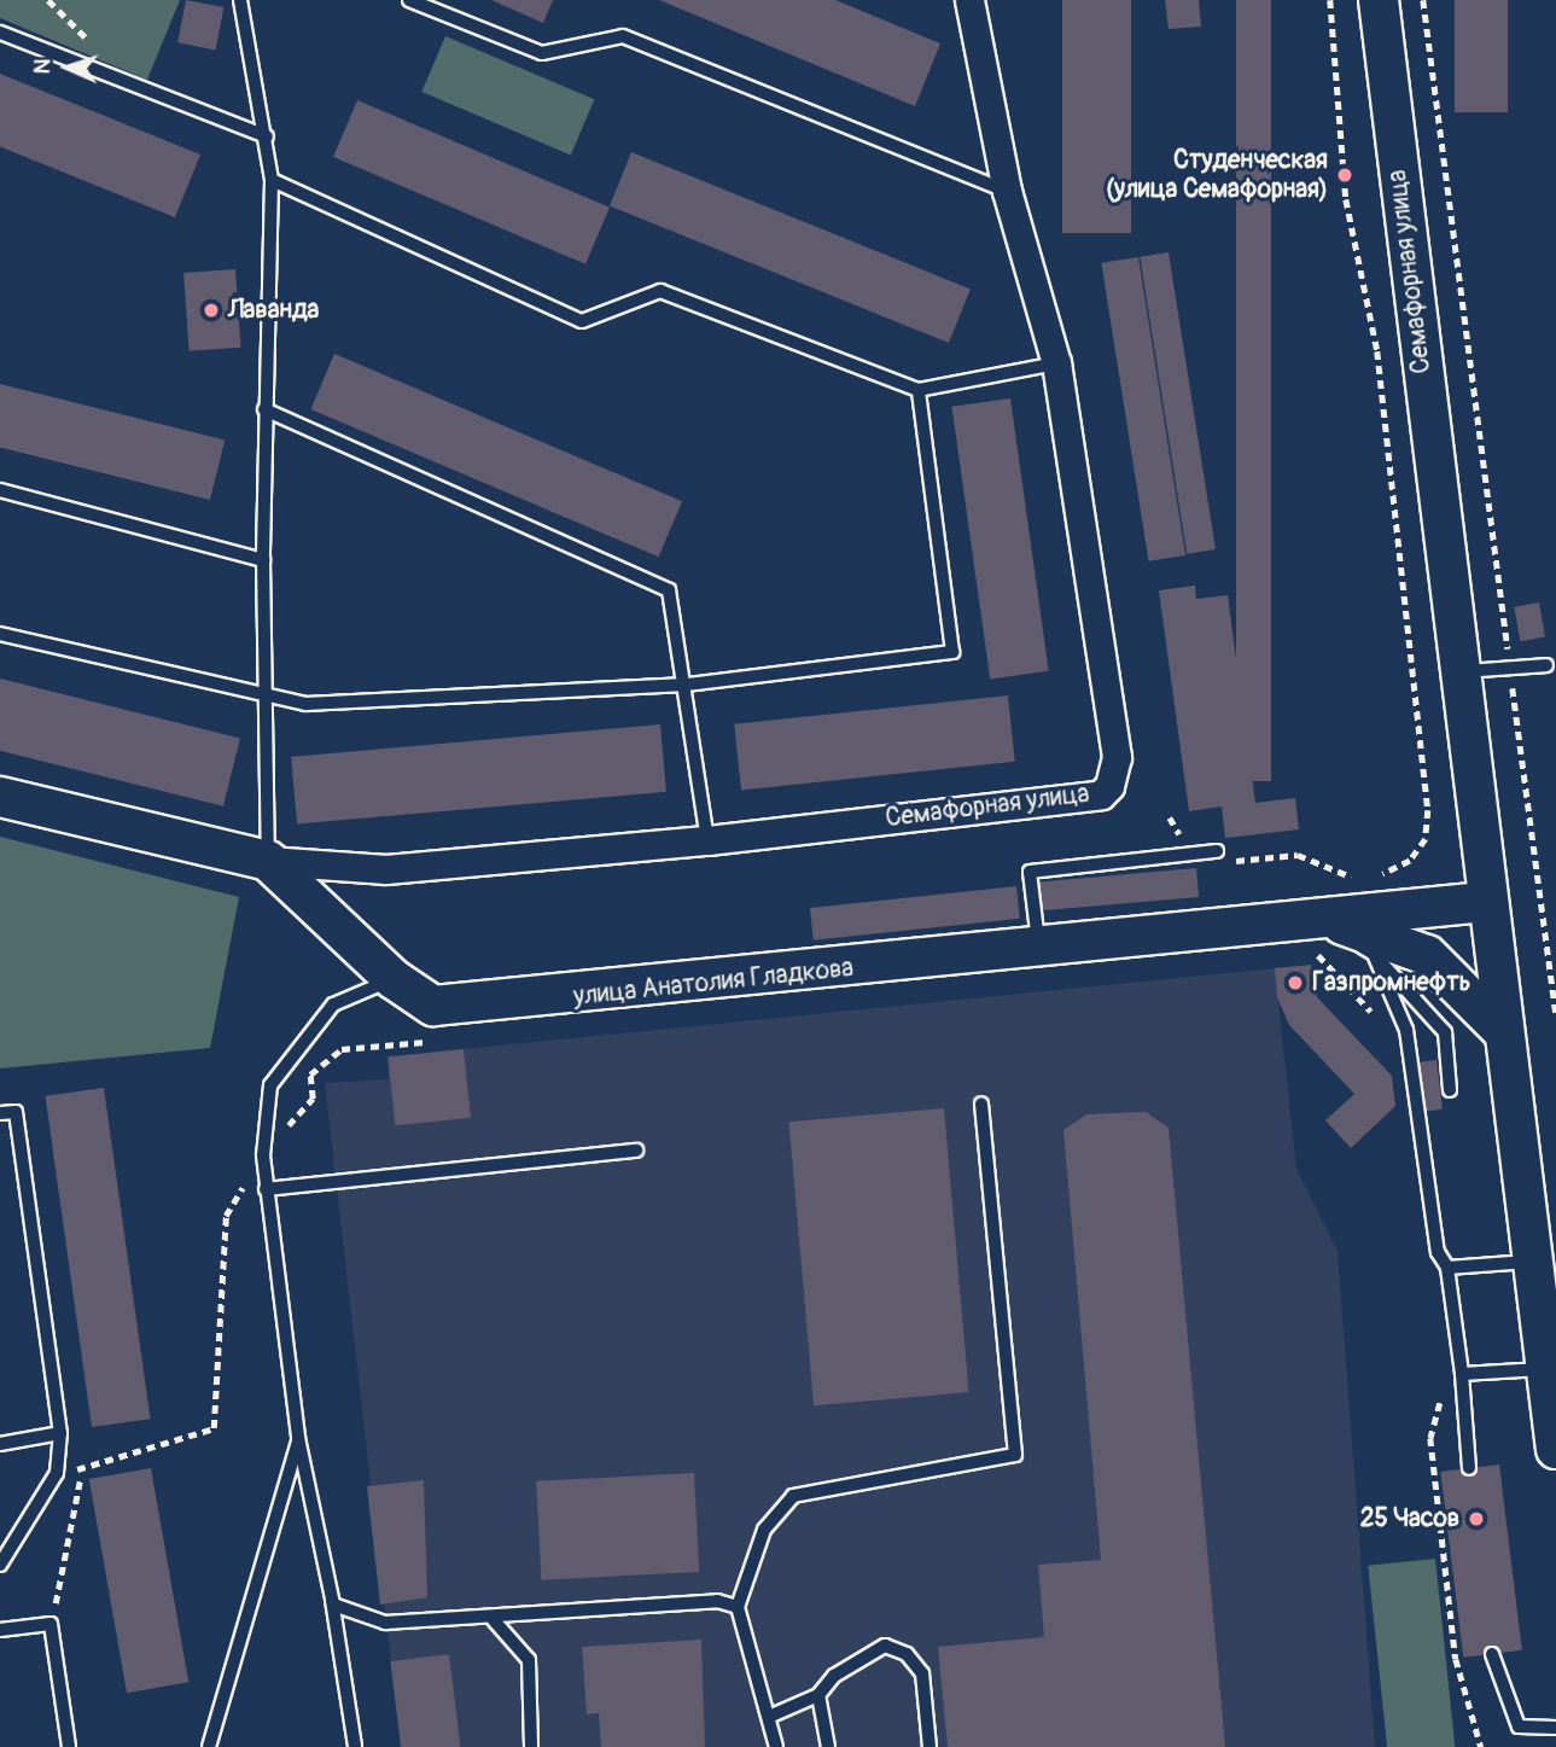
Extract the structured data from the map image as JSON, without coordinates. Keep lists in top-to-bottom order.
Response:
{
  "streets": {
    "main road": ["Семафорная улица", "улица Анатолия Гладкова"]
  },
  "crossings": [
    ["Семафорная улица", "улица Анатолия Гладкова"]
  ],
  "places": [
    "Студенческая (улица Семафорная)",
    "Лаванда",
    "Газпромнефть",
    "25 Часов"
  ],
  "north": "left"
}
